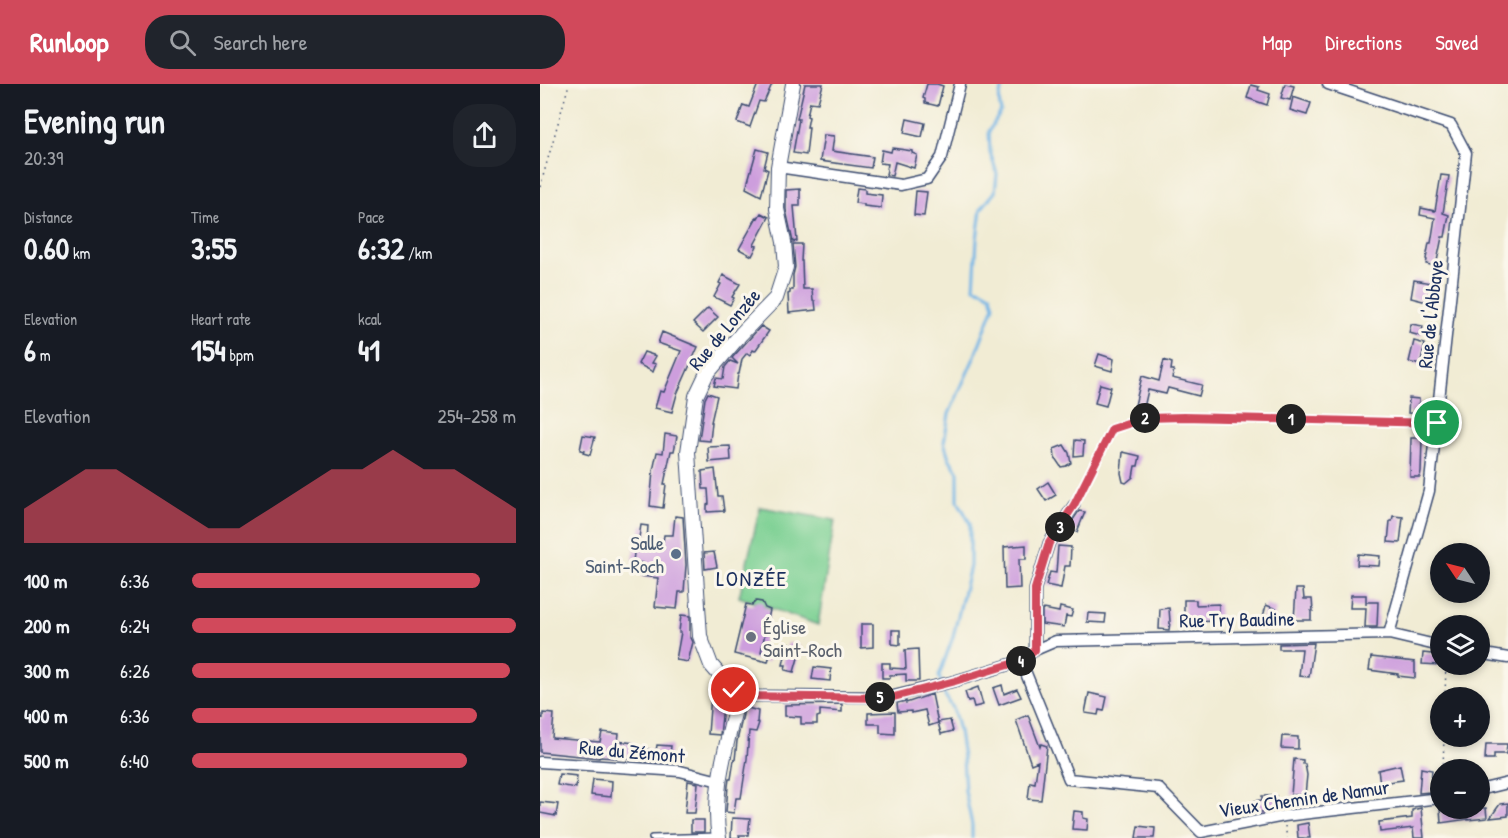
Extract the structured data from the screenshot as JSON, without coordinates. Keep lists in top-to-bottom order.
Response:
{
  "streets": {
    "street": [
      "Rue de l'Abbaye",
      "Rue de Lonzée",
      "Rue Try Baudine",
      "Rue du Zémont",
      "Vieux Chemin de Namur"
    ]
  },
  "crossings": [
    ["Rue de l'Abbaye", "Rue Try Baudine"],
    ["Rue Try Baudine", "Vieux Chemin de Namur"]
  ],
  "districts": ["LONZÉE"],
  "places": ["Salle Saint-Roch", "Église Saint-Roch"],
  "north": "top left",
  "page": {
    "header": "Runloop",
    "search": "Search here",
    "nav": ["Map", "Directions", "Saved"],
    "heading": ["Evening run", "20:39"],
    "stats": [
      ["Distance", "0.60 km"],
      ["Time", "3:55"],
      ["Pace", "6:32 /km"],
      ["Elevation", "6 m"],
      ["Heart rate", "154 bpm"],
      ["kcal", "41"]
    ],
    "chart": ["Elevation", "254–258 m"],
    "pins": [
      "2",
      "1",
      "3",
      "4",
      "5"
    ],
    "map_buttons": ["+", "−"],
    "list": [
      {
        "name": "100 m",
        "note": "6:36"
      },
      {
        "name": "200 m",
        "note": "6:24"
      },
      {
        "name": "300 m",
        "note": "6:26"
      },
      {
        "name": "400 m",
        "note": "6:36"
      },
      {
        "name": "500 m",
        "note": "6:40"
      }
    ]
  }
}
